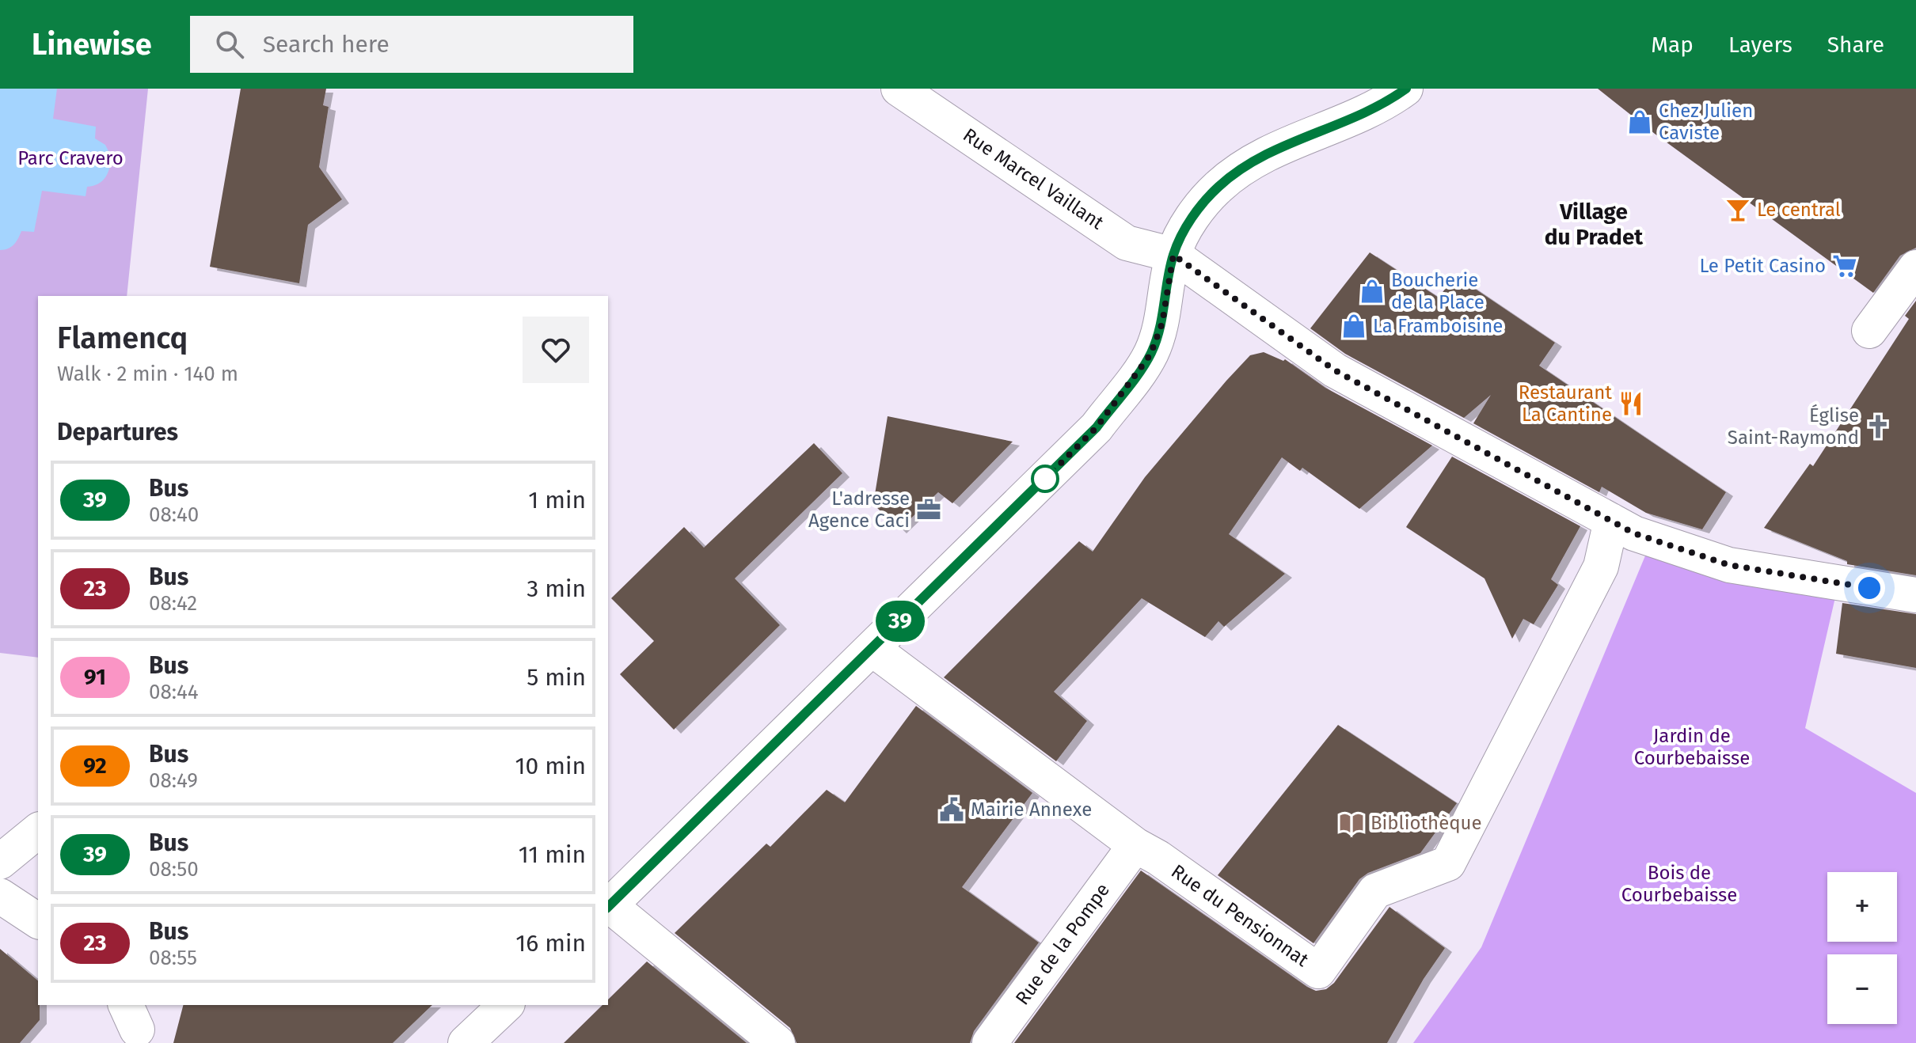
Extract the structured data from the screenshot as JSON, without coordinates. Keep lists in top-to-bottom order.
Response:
{
  "streets": {
    "street": ["Rue Marcel Vaillant", "Rue du Pensionnat", "Rue de la Pompe"]
  },
  "crossings": [
    ["Rue du Pensionnat", "Rue de la Pompe"]
  ],
  "districts": ["Village du Pradet"],
  "parks": ["Parc Cravero", "Jardin de Courbebaisse", "Bois de Courbebaisse"],
  "places": {
    "shop": ["Chez Julien Caviste", "Boucherie de la Place", "La Framboisine"],
    "bar": ["Le central"],
    "supermarket": ["Le Petit Casino"],
    "restaurant": ["Restaurant La Cantine"],
    "church": ["Église Saint-Raymond"],
    "office": ["L'adresse Agence Caci"],
    "public building": ["Mairie Annexe"],
    "library": ["Bibliothèque"]
  },
  "lines": ["bus line 39"],
  "page": {
    "header": "Linewise",
    "search": "Search here",
    "nav": ["Map", "Layers", "Share"],
    "on_map": "39",
    "heading": [
      ["Flamencq", "Walk · 2 min · 140 m"],
      "Departures"
    ],
    "list": [
      {
        "mark": "39",
        "name": "Bus",
        "note": "08:40",
        "value": "1 min"
      },
      {
        "mark": "23",
        "name": "Bus",
        "note": "08:42",
        "value": "3 min"
      },
      {
        "mark": "91",
        "name": "Bus",
        "note": "08:44",
        "value": "5 min"
      },
      {
        "mark": "92",
        "name": "Bus",
        "note": "08:49",
        "value": "10 min"
      },
      {
        "mark": "39",
        "name": "Bus",
        "note": "08:50",
        "value": "11 min"
      },
      {
        "mark": "23",
        "name": "Bus",
        "note": "08:55",
        "value": "16 min"
      }
    ],
    "map_buttons": ["+", "−"]
  }
}
